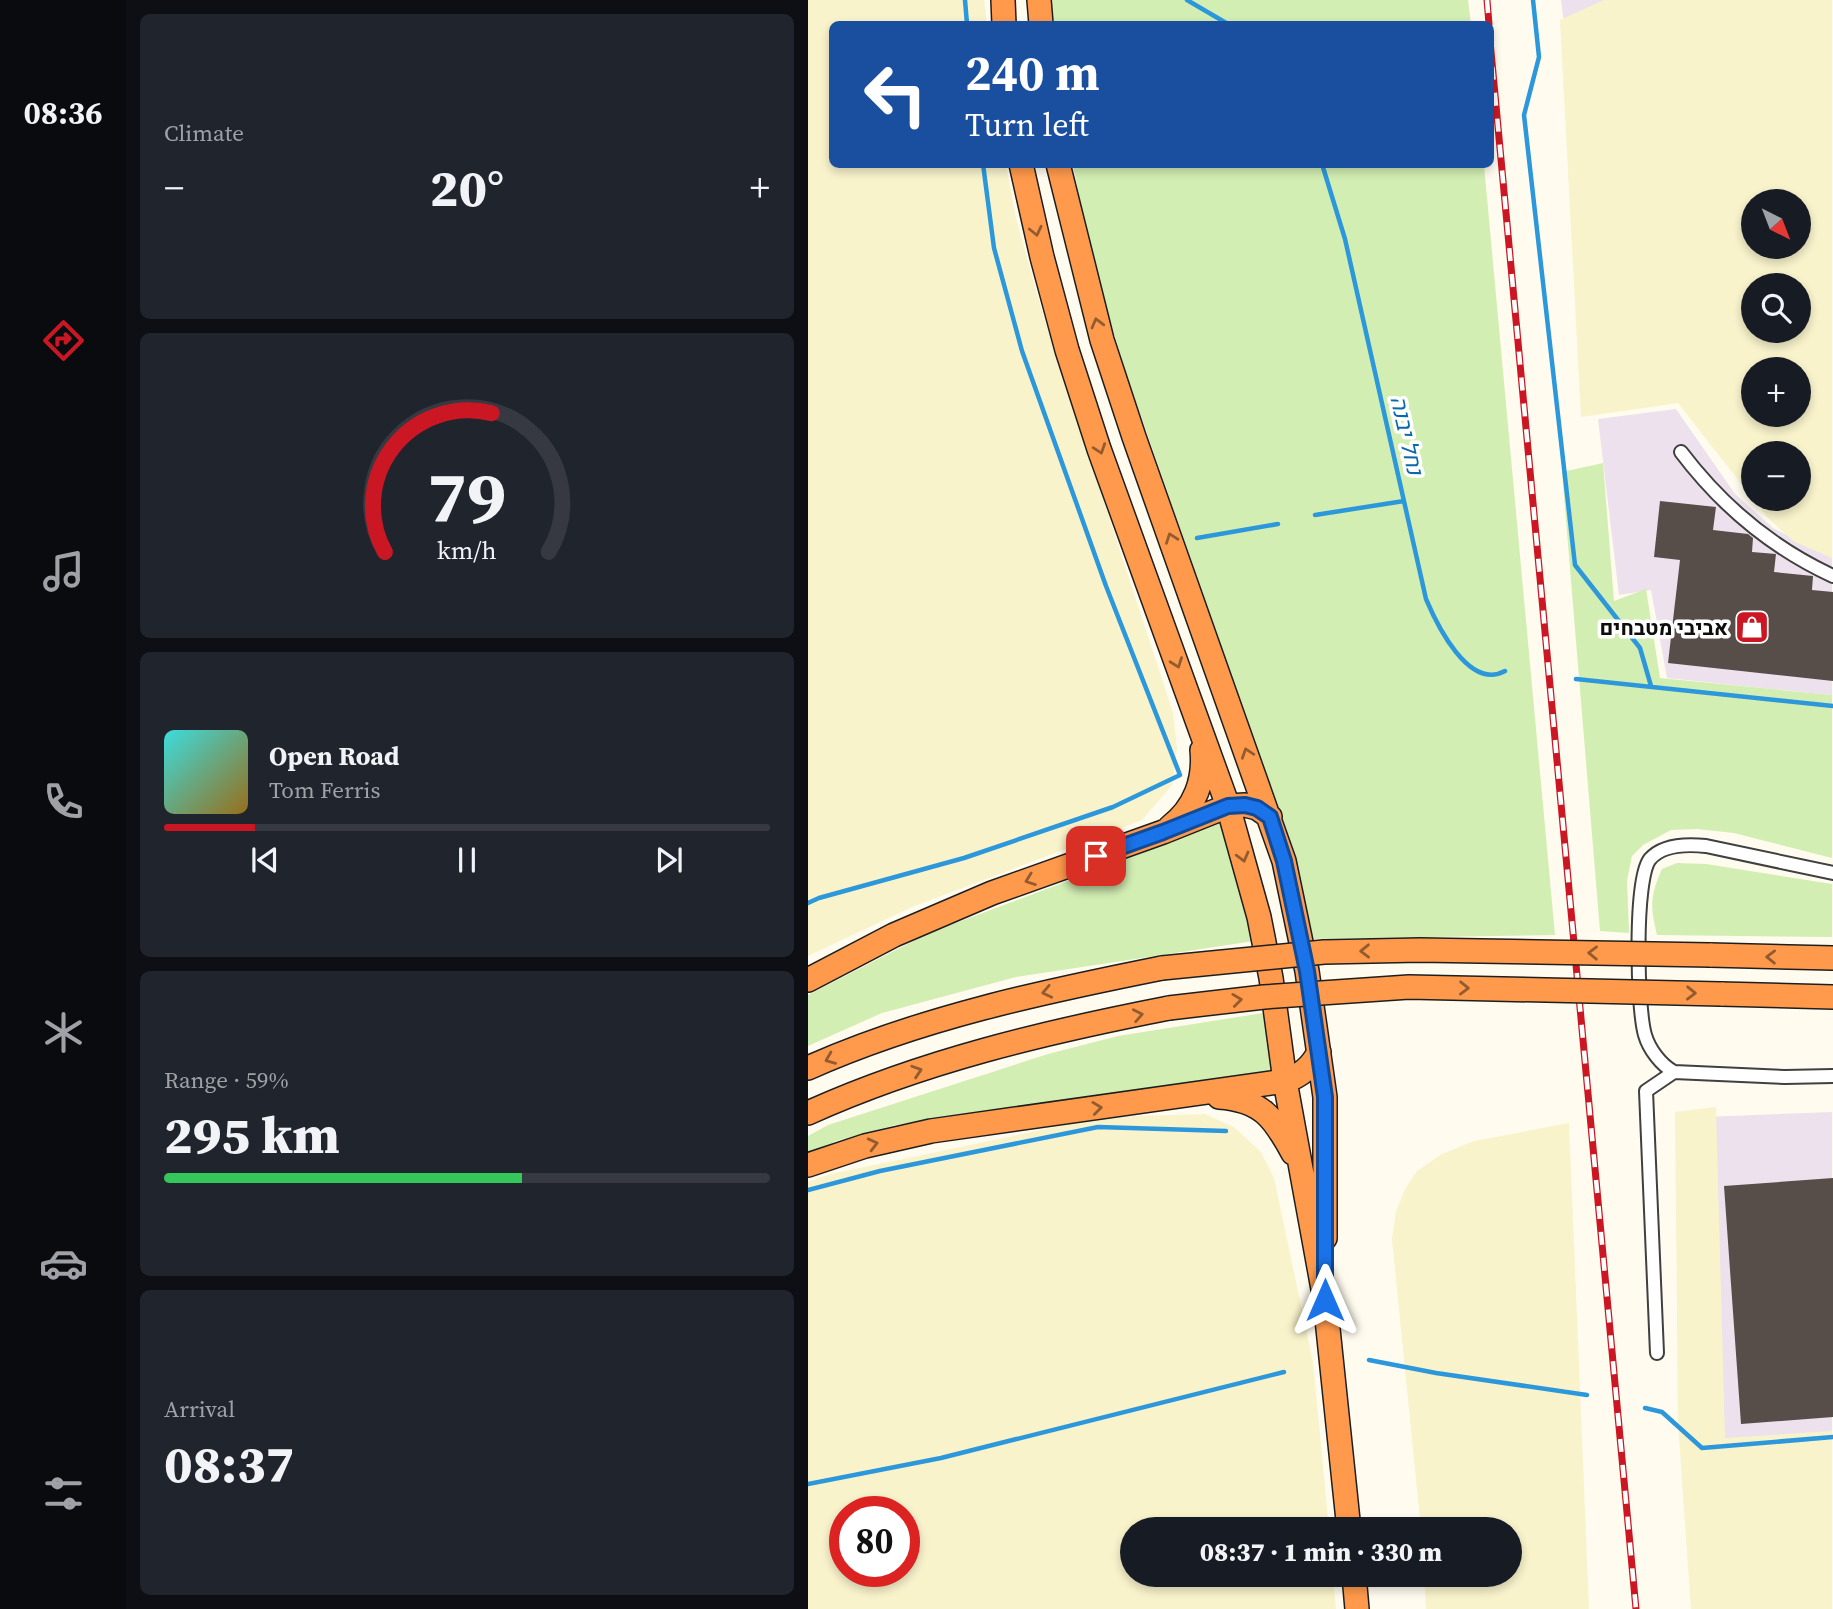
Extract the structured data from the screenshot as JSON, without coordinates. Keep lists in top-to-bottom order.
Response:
{
  "water": ["נחל יבנה"],
  "places": {
    "shop": ["אביבי מטבחים"]
  },
  "north": "bottom right",
  "page": {
    "tabs": "08:36",
    "tile": [
      "Climate",
      ["Range · 59%", "295 km"],
      ["Arrival", "08:37"]
    ],
    "turn": ["240 m", "Turn left"],
    "heat": ["−", "20°", "+"],
    "map_buttons": ["+", "−"],
    "song": ["Open Road", "Tom Ferris"],
    "limit": "80",
    "trip": "08:37 · 1 min · 330 m",
    "gauge": ["79", "km/h"]
  }
}
